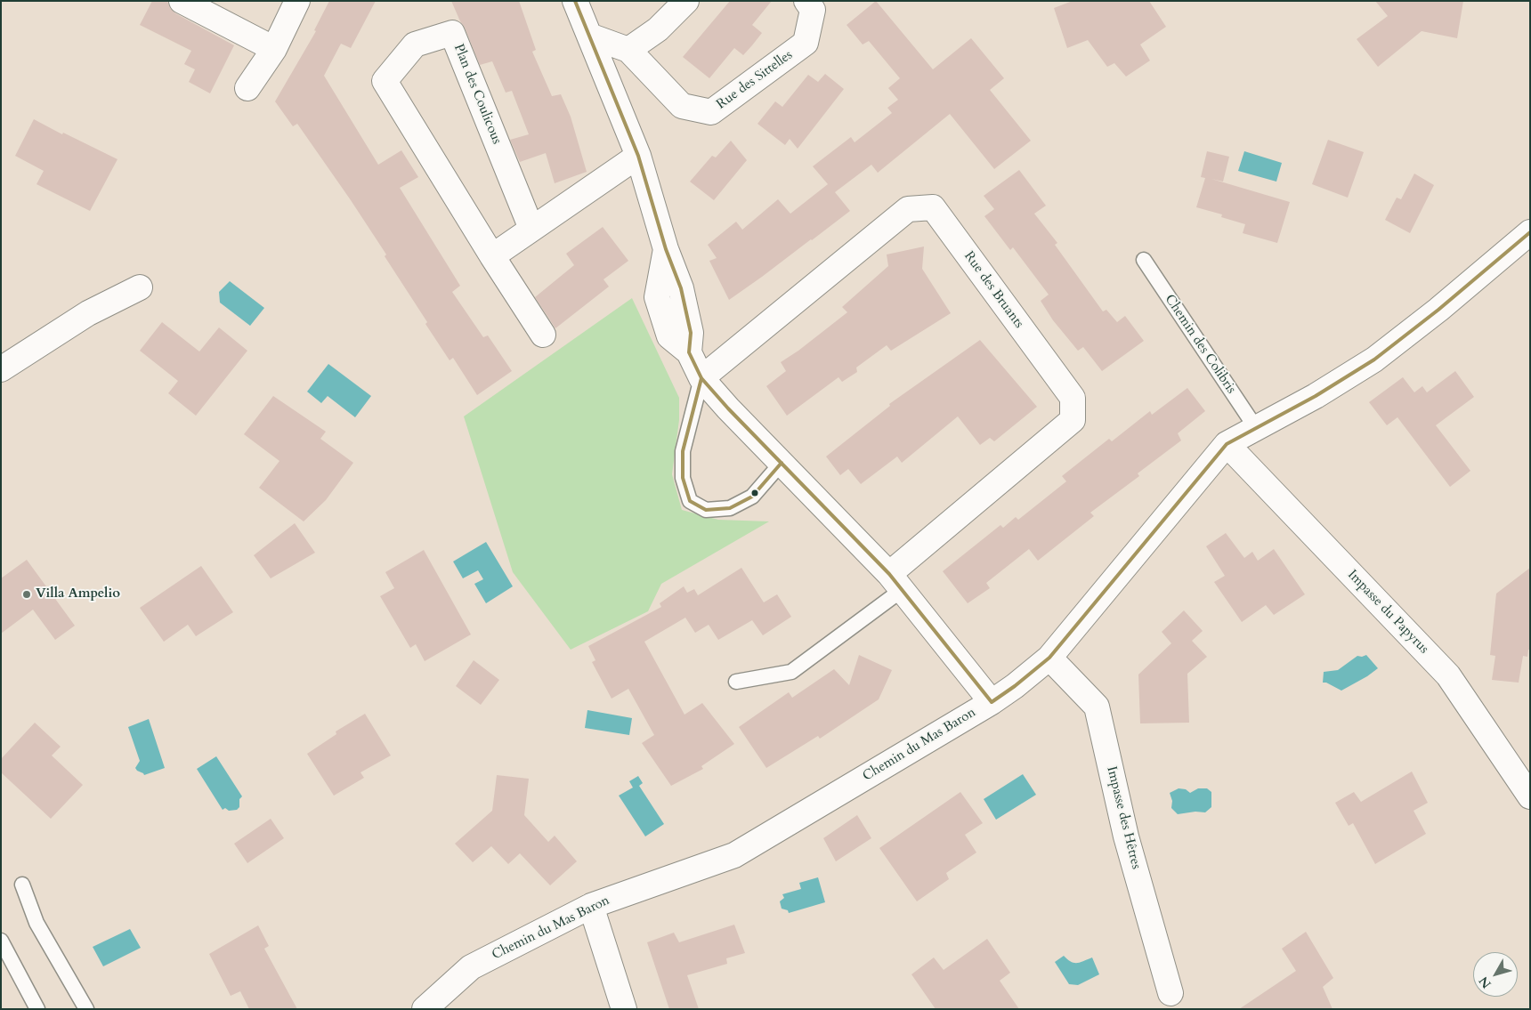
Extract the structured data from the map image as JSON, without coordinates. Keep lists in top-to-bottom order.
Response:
{
  "streets": {
    "street": [
      "Rue des Sittelles",
      "Plan des Coulicous",
      "Rue des Bruants",
      "Impasse du Papyrus",
      "Chemin du Mas Baron",
      "Impasse des Hêtres"
    ],
    "lane": ["Chemin des Colibris"]
  },
  "crossings": [
    ["Chemin des Colibris", "Chemin du Mas Baron"],
    ["Impasse du Papyrus", "Chemin du Mas Baron"],
    ["Chemin du Mas Baron", "Impasse des Hêtres"]
  ],
  "places": ["Villa Ampelio"],
  "north": "bottom left"
}
